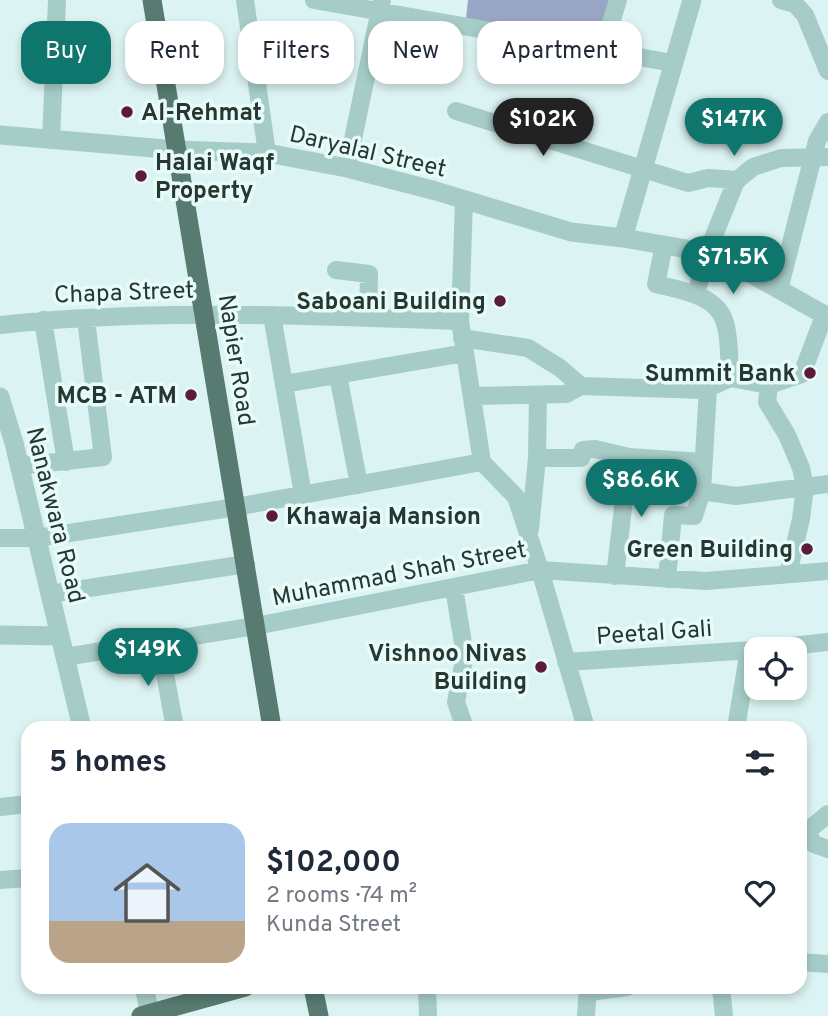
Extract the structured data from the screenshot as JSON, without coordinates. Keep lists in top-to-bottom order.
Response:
{
  "streets": {
    "main road": ["Napier Road"],
    "street": [
      "Daryalal Street",
      "Chapa Street",
      "Nanakwara Road",
      "Muhammad Shah Street",
      "Peetal Gali"
    ]
  },
  "crossings": [
    ["Daryalal Street", "Napier Road"],
    ["Chapa Street", "Napier Road"],
    ["Napier Road", "Muhammad Shah Street"],
    ["Nanakwara Road", "Muhammad Shah Street"]
  ],
  "places": [
    "Al-Rehmat",
    "Halai Waqf Property",
    "Saboani Building",
    "Summit Bank",
    "MCB - ATM",
    "Khawaja Mansion",
    "Green Building",
    "Vishnoo Nivas Building"
  ],
  "page": {
    "chip": [
      "Buy",
      "Rent",
      "Filters",
      "New",
      "Apartment"
    ],
    "price": [
      "$102K",
      "$147K",
      "$71.5K",
      "$86.6K",
      "$149K"
    ],
    "heading": "5 homes",
    "list": [
      {
        "name": "$102,000",
        "note": "2 rooms · 74 m² · Kunda Street"
      }
    ]
  }
}
